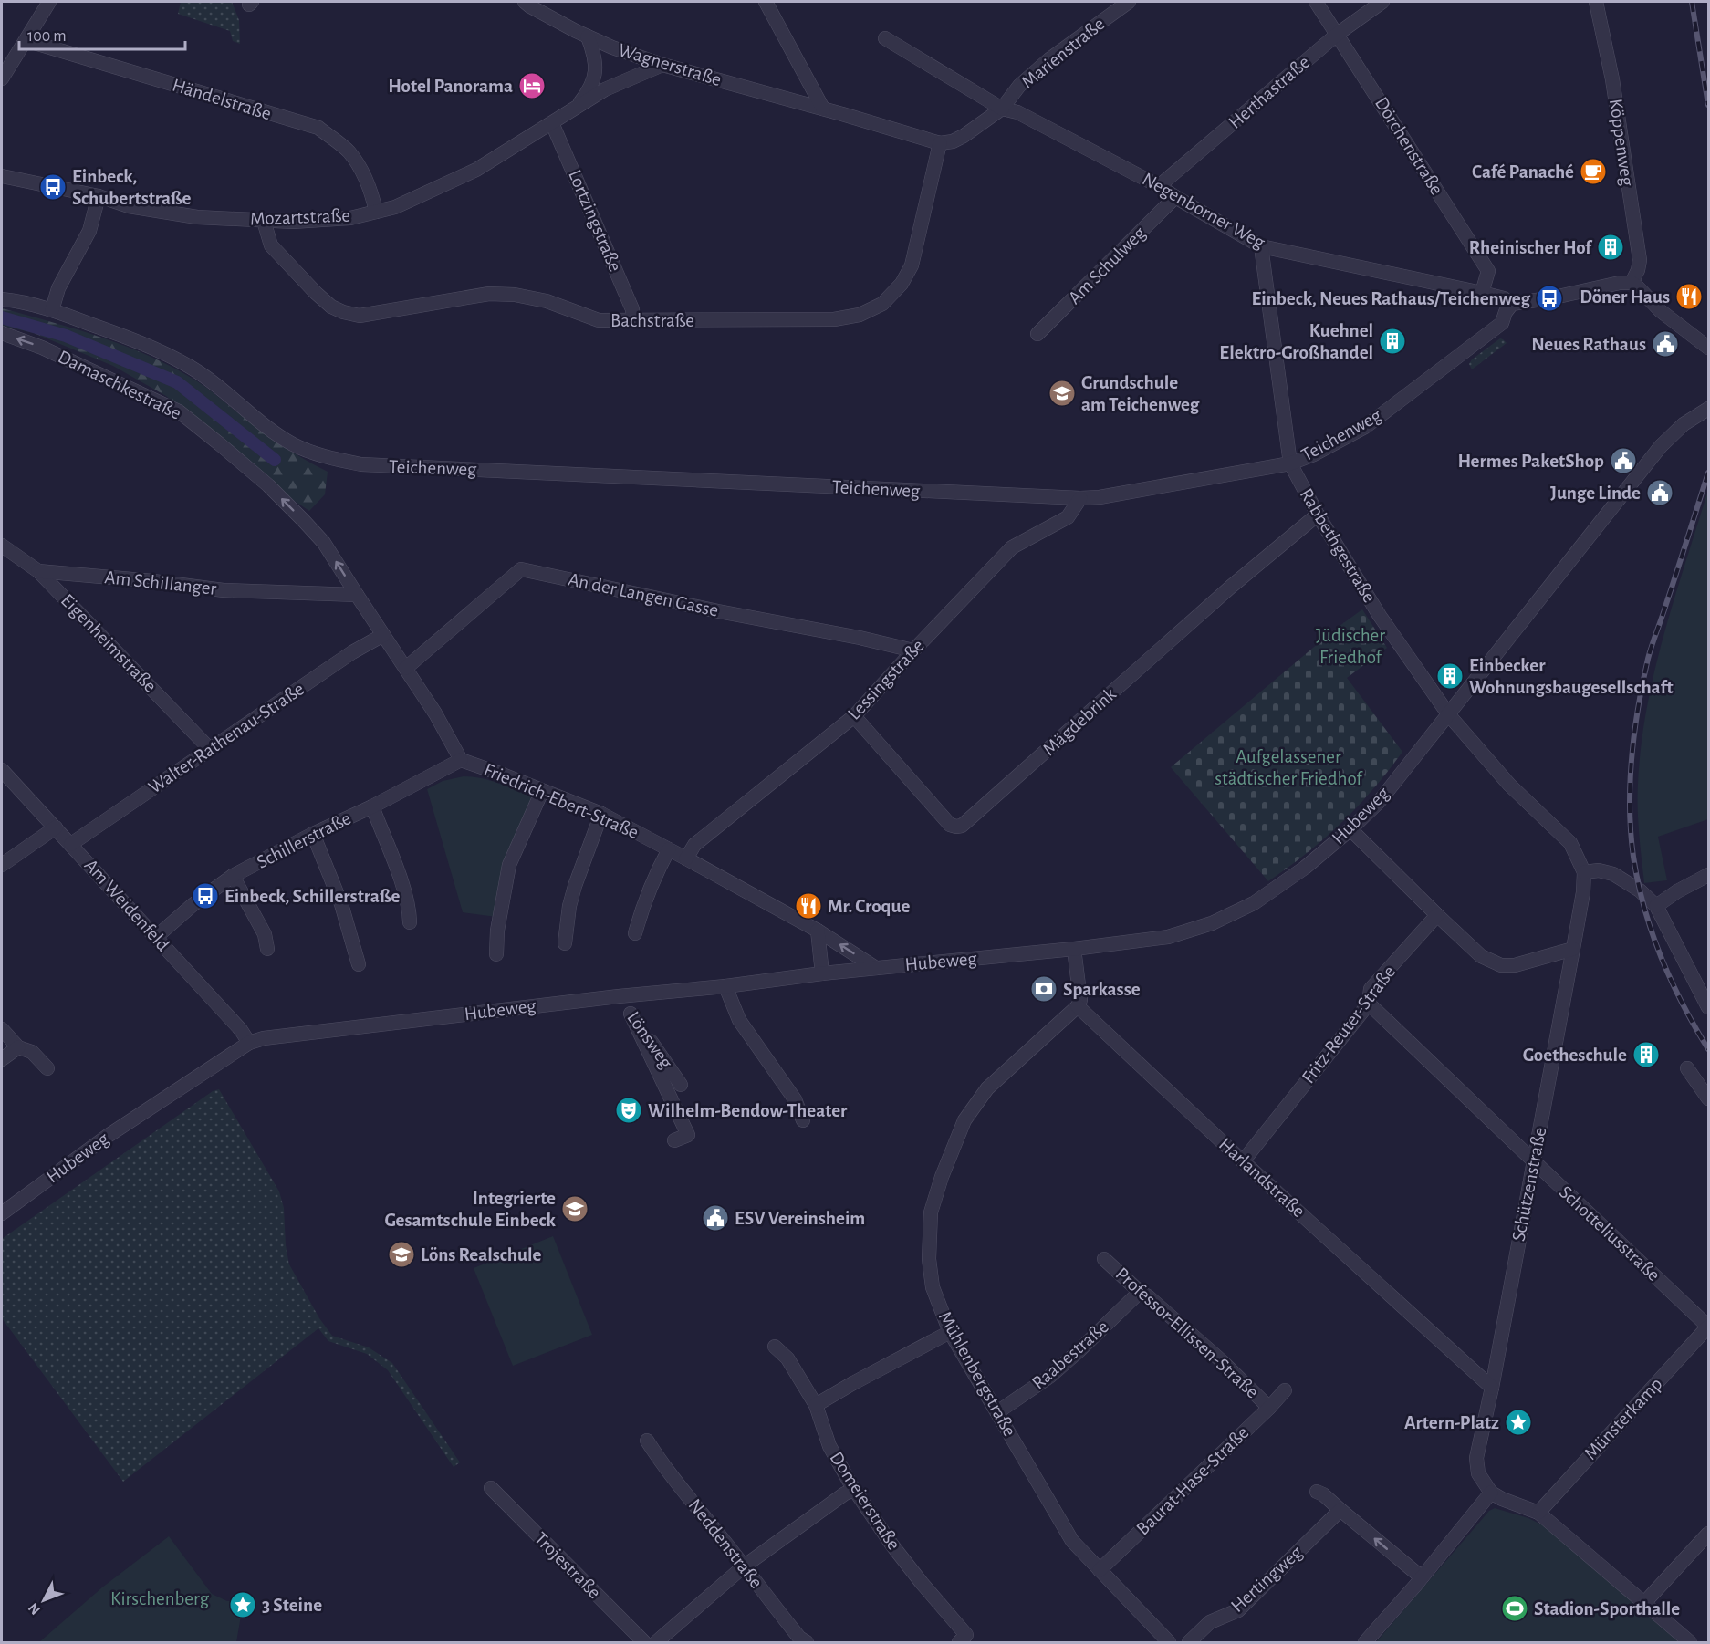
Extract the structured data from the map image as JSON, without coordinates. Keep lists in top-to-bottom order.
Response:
{
  "streets": {
    "street": [
      "Marienstraße",
      "Wagnerstraße",
      "Herthastraße",
      "Händelstraße",
      "Köppenweg",
      "Dörchenstraße",
      "Negenborner Weg",
      "Mozartstraße",
      "Lortzingstraße",
      "Am Schulweg",
      "Bachstraße",
      "Damaschkestraße",
      "Teichenweg",
      "Rabbethgestraße",
      "Am Schillanger",
      "An der Langen Gasse",
      "Eigenheimstraße",
      "Lessingstraße",
      "Mägdebrink",
      "Walter-Rathenau-Straße",
      "Friedrich-Ebert-Straße",
      "Hubeweg",
      "Schillerstraße",
      "Am Weidenfeld",
      "Fritz-Reuter-Straße",
      "Lönsweg",
      "Harlandstraße",
      "Schützenstraße",
      "Schotteliusstraße",
      "Professor-Ellissen-Straße",
      "Raabestraße",
      "Mühlenbergstraße",
      "Münsterkamp",
      "Baurat-Hase-Straße",
      "Domeierstraße",
      "Neddenstraße",
      "Trojestraße",
      "Hertingweg"
    ]
  },
  "crossings": [
    ["Marienstraße", "Negenborner Weg"],
    ["Wagnerstraße", "Mozartstraße"],
    ["Herthastraße", "Dörchenstraße"],
    ["Herthastraße", "Negenborner Weg"],
    ["Händelstraße", "Mozartstraße"],
    ["Dörchenstraße", "Negenborner Weg"],
    ["Negenborner Weg", "Am Schulweg"],
    ["Negenborner Weg", "Teichenweg"],
    ["Negenborner Weg", "Rabbethgestraße"],
    ["Mozartstraße", "Lortzingstraße"],
    ["Mozartstraße", "Bachstraße"],
    ["Lortzingstraße", "Bachstraße"],
    ["Damaschkestraße", "Am Schillanger"],
    ["Damaschkestraße", "Friedrich-Ebert-Straße"],
    ["Teichenweg", "Rabbethgestraße"],
    ["Teichenweg", "Lessingstraße"],
    ["Rabbethgestraße", "Mägdebrink"],
    ["Rabbethgestraße", "Hubeweg"],
    ["Rabbethgestraße", "Schützenstraße"],
    ["Am Schillanger", "Eigenheimstraße"],
    ["Am Schillanger", "Friedrich-Ebert-Straße"],
    ["An der Langen Gasse", "Lessingstraße"],
    ["An der Langen Gasse", "Friedrich-Ebert-Straße"],
    ["Eigenheimstraße", "Walter-Rathenau-Straße"],
    ["Lessingstraße", "Mägdebrink"],
    ["Lessingstraße", "Friedrich-Ebert-Straße"],
    ["Walter-Rathenau-Straße", "Friedrich-Ebert-Straße"],
    ["Walter-Rathenau-Straße", "Am Weidenfeld"],
    ["Friedrich-Ebert-Straße", "Hubeweg"],
    ["Friedrich-Ebert-Straße", "Schillerstraße"],
    ["Hubeweg", "Am Weidenfeld"],
    ["Hubeweg", "Lönsweg"],
    ["Schillerstraße", "Am Weidenfeld"],
    ["Fritz-Reuter-Straße", "Harlandstraße"],
    ["Fritz-Reuter-Straße", "Schotteliusstraße"],
    ["Harlandstraße", "Schützenstraße"],
    ["Harlandstraße", "Mühlenbergstraße"],
    ["Schützenstraße", "Schotteliusstraße"],
    ["Schotteliusstraße", "Münsterkamp"],
    ["Professor-Ellissen-Straße", "Raabestraße"],
    ["Professor-Ellissen-Straße", "Baurat-Hase-Straße"],
    ["Raabestraße", "Mühlenbergstraße"],
    ["Mühlenbergstraße", "Baurat-Hase-Straße"]
  ],
  "one_way": ["Damaschkestraße"],
  "parks": ["Jüdischer Friedhof", "Aufgelassener städtischer Friedhof", "Kirschenberg"],
  "places": {
    "hotel": ["Hotel Panorama"],
    "cafe": ["Café Panaché"],
    "bus stop": ["Einbeck, Schubertstraße", "Einbeck, Neues Rathaus/Teichenweg", "Einbeck, Schillerstraße"],
    "building": [
      "Rheinischer Hof",
      "Kuehnel Elektro-Großhandel",
      "Einbecker Wohnungsbaugesellschaft",
      "Goetheschule"
    ],
    "restaurant": ["Döner Haus", "Mr. Croque"],
    "public building": [
      "Neues Rathaus",
      "Hermes PaketShop",
      "Junge Linde",
      "ESV Vereinsheim"
    ],
    "school or university": ["Grundschule am Teichenweg", "Integrierte Gesamtschule Einbeck", "Löns Realschule"],
    "bank": ["Sparkasse"],
    "theatre": ["Wilhelm-Bendow-Theater"],
    "place": ["Artern-Platz", "3 Steine"],
    "sports": ["Stadion-Sporthalle"]
  },
  "scale_bar": "100 m",
  "north": "bottom left"
}
